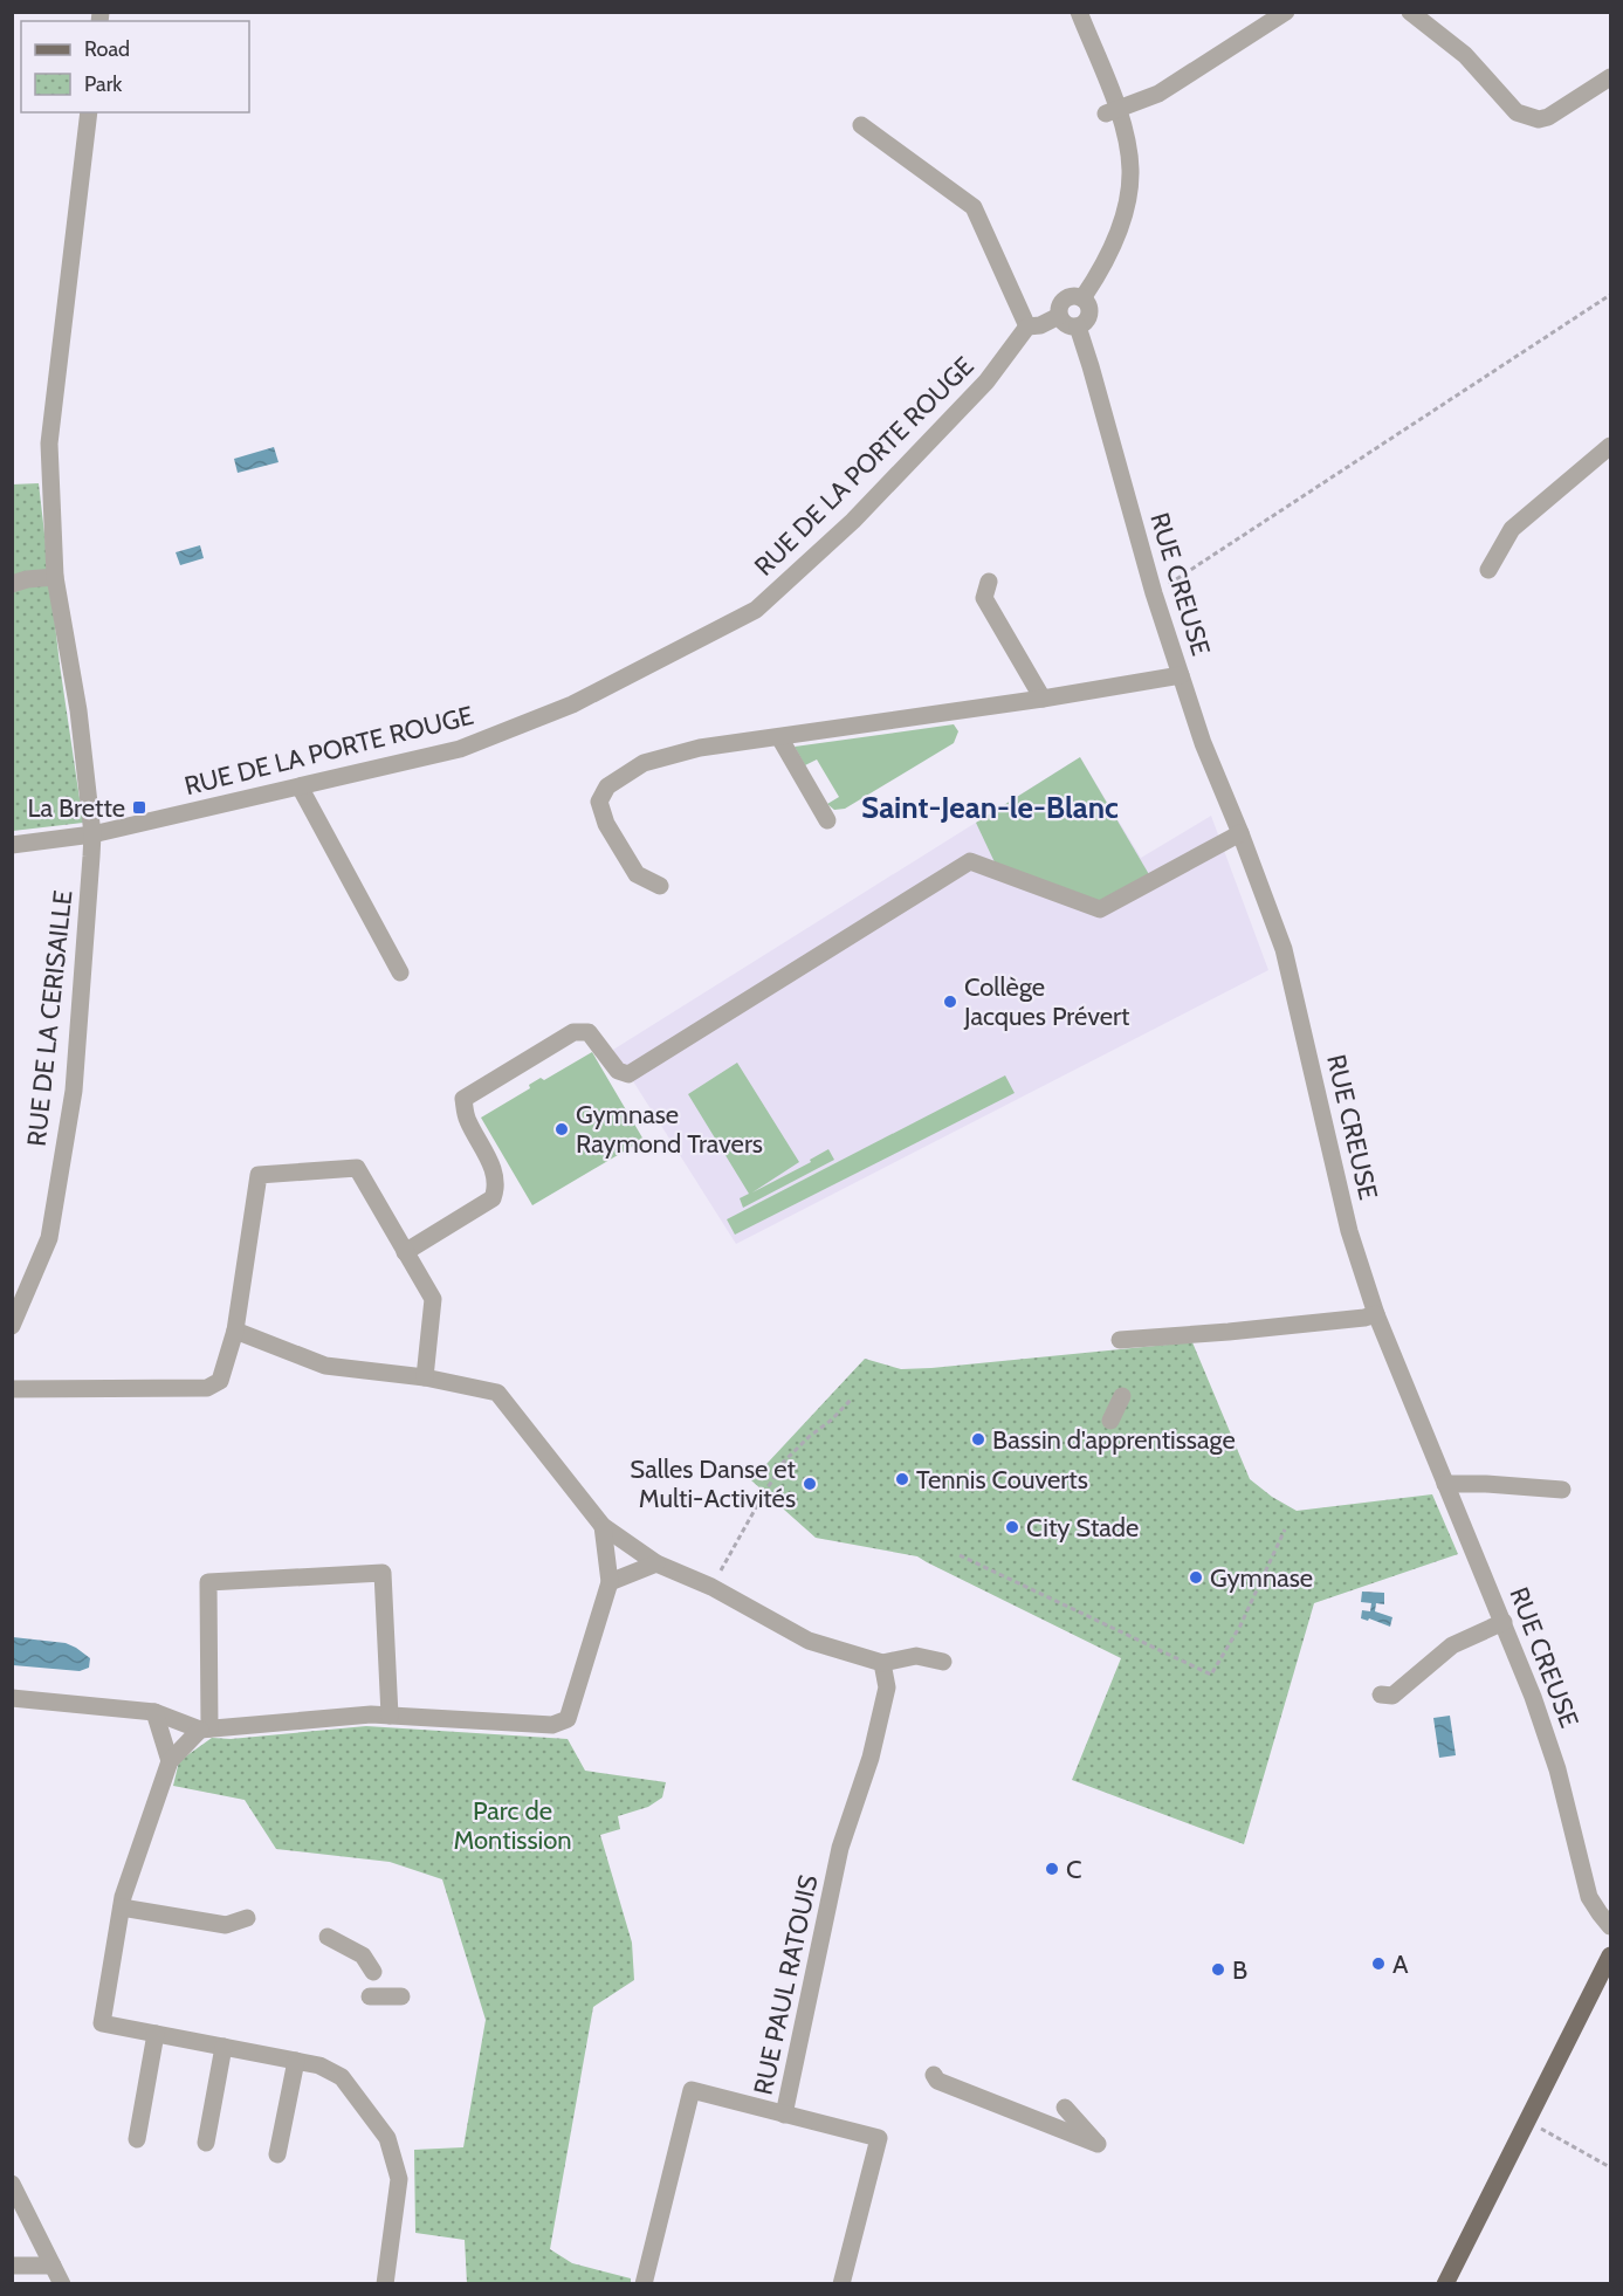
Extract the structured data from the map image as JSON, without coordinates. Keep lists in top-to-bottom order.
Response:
{
  "streets": {
    "street": [
      "RUE DE LA PORTE ROUGE",
      "RUE CREUSE",
      "RUE DE LA CERISAILLE",
      "RUE PAUL RATOUIS"
    ]
  },
  "crossings": [
    ["RUE DE LA PORTE ROUGE", "RUE DE LA CERISAILLE"]
  ],
  "districts": ["Saint-Jean-le-Blanc"],
  "parks": ["Parc de Montission"],
  "places": {
    "transit": ["La Brette"],
    "other": [
      "Collège Jacques Prévert",
      "Gymnase Raymond Travers",
      "Bassin d'apprentissage",
      "Tennis Couverts",
      "Salles Danse et Multi-Activités",
      "City Stade",
      "Gymnase",
      "C",
      "A",
      "B"
    ]
  },
  "legend": ["Road", "Park"]
}
